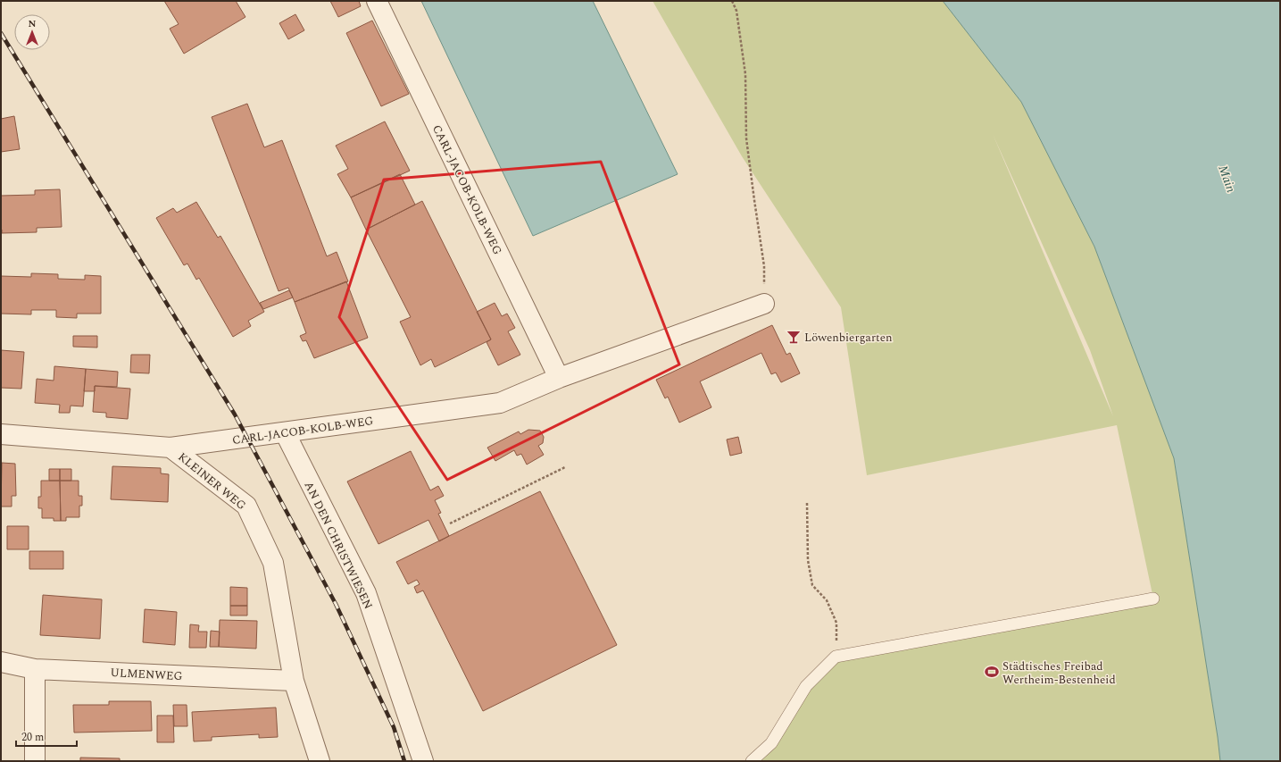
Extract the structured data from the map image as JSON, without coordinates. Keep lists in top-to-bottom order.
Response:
{
  "streets": {
    "street": [
      "CARL-JACOB-KOLB-WEG",
      "KLEINER WEG",
      "AN DEN CHRISTWIESEN",
      "ULMENWEG"
    ]
  },
  "crossings": [
    ["CARL-JACOB-KOLB-WEG", "KLEINER WEG"],
    ["CARL-JACOB-KOLB-WEG", "AN DEN CHRISTWIESEN"],
    ["KLEINER WEG", "ULMENWEG"]
  ],
  "water": ["Main"],
  "places": {
    "bar": ["Löwenbiergarten"],
    "sports": ["Städtisches Freibad Wertheim-Bestenheid"]
  },
  "scale_bar": "20 m",
  "north": "top"
}
